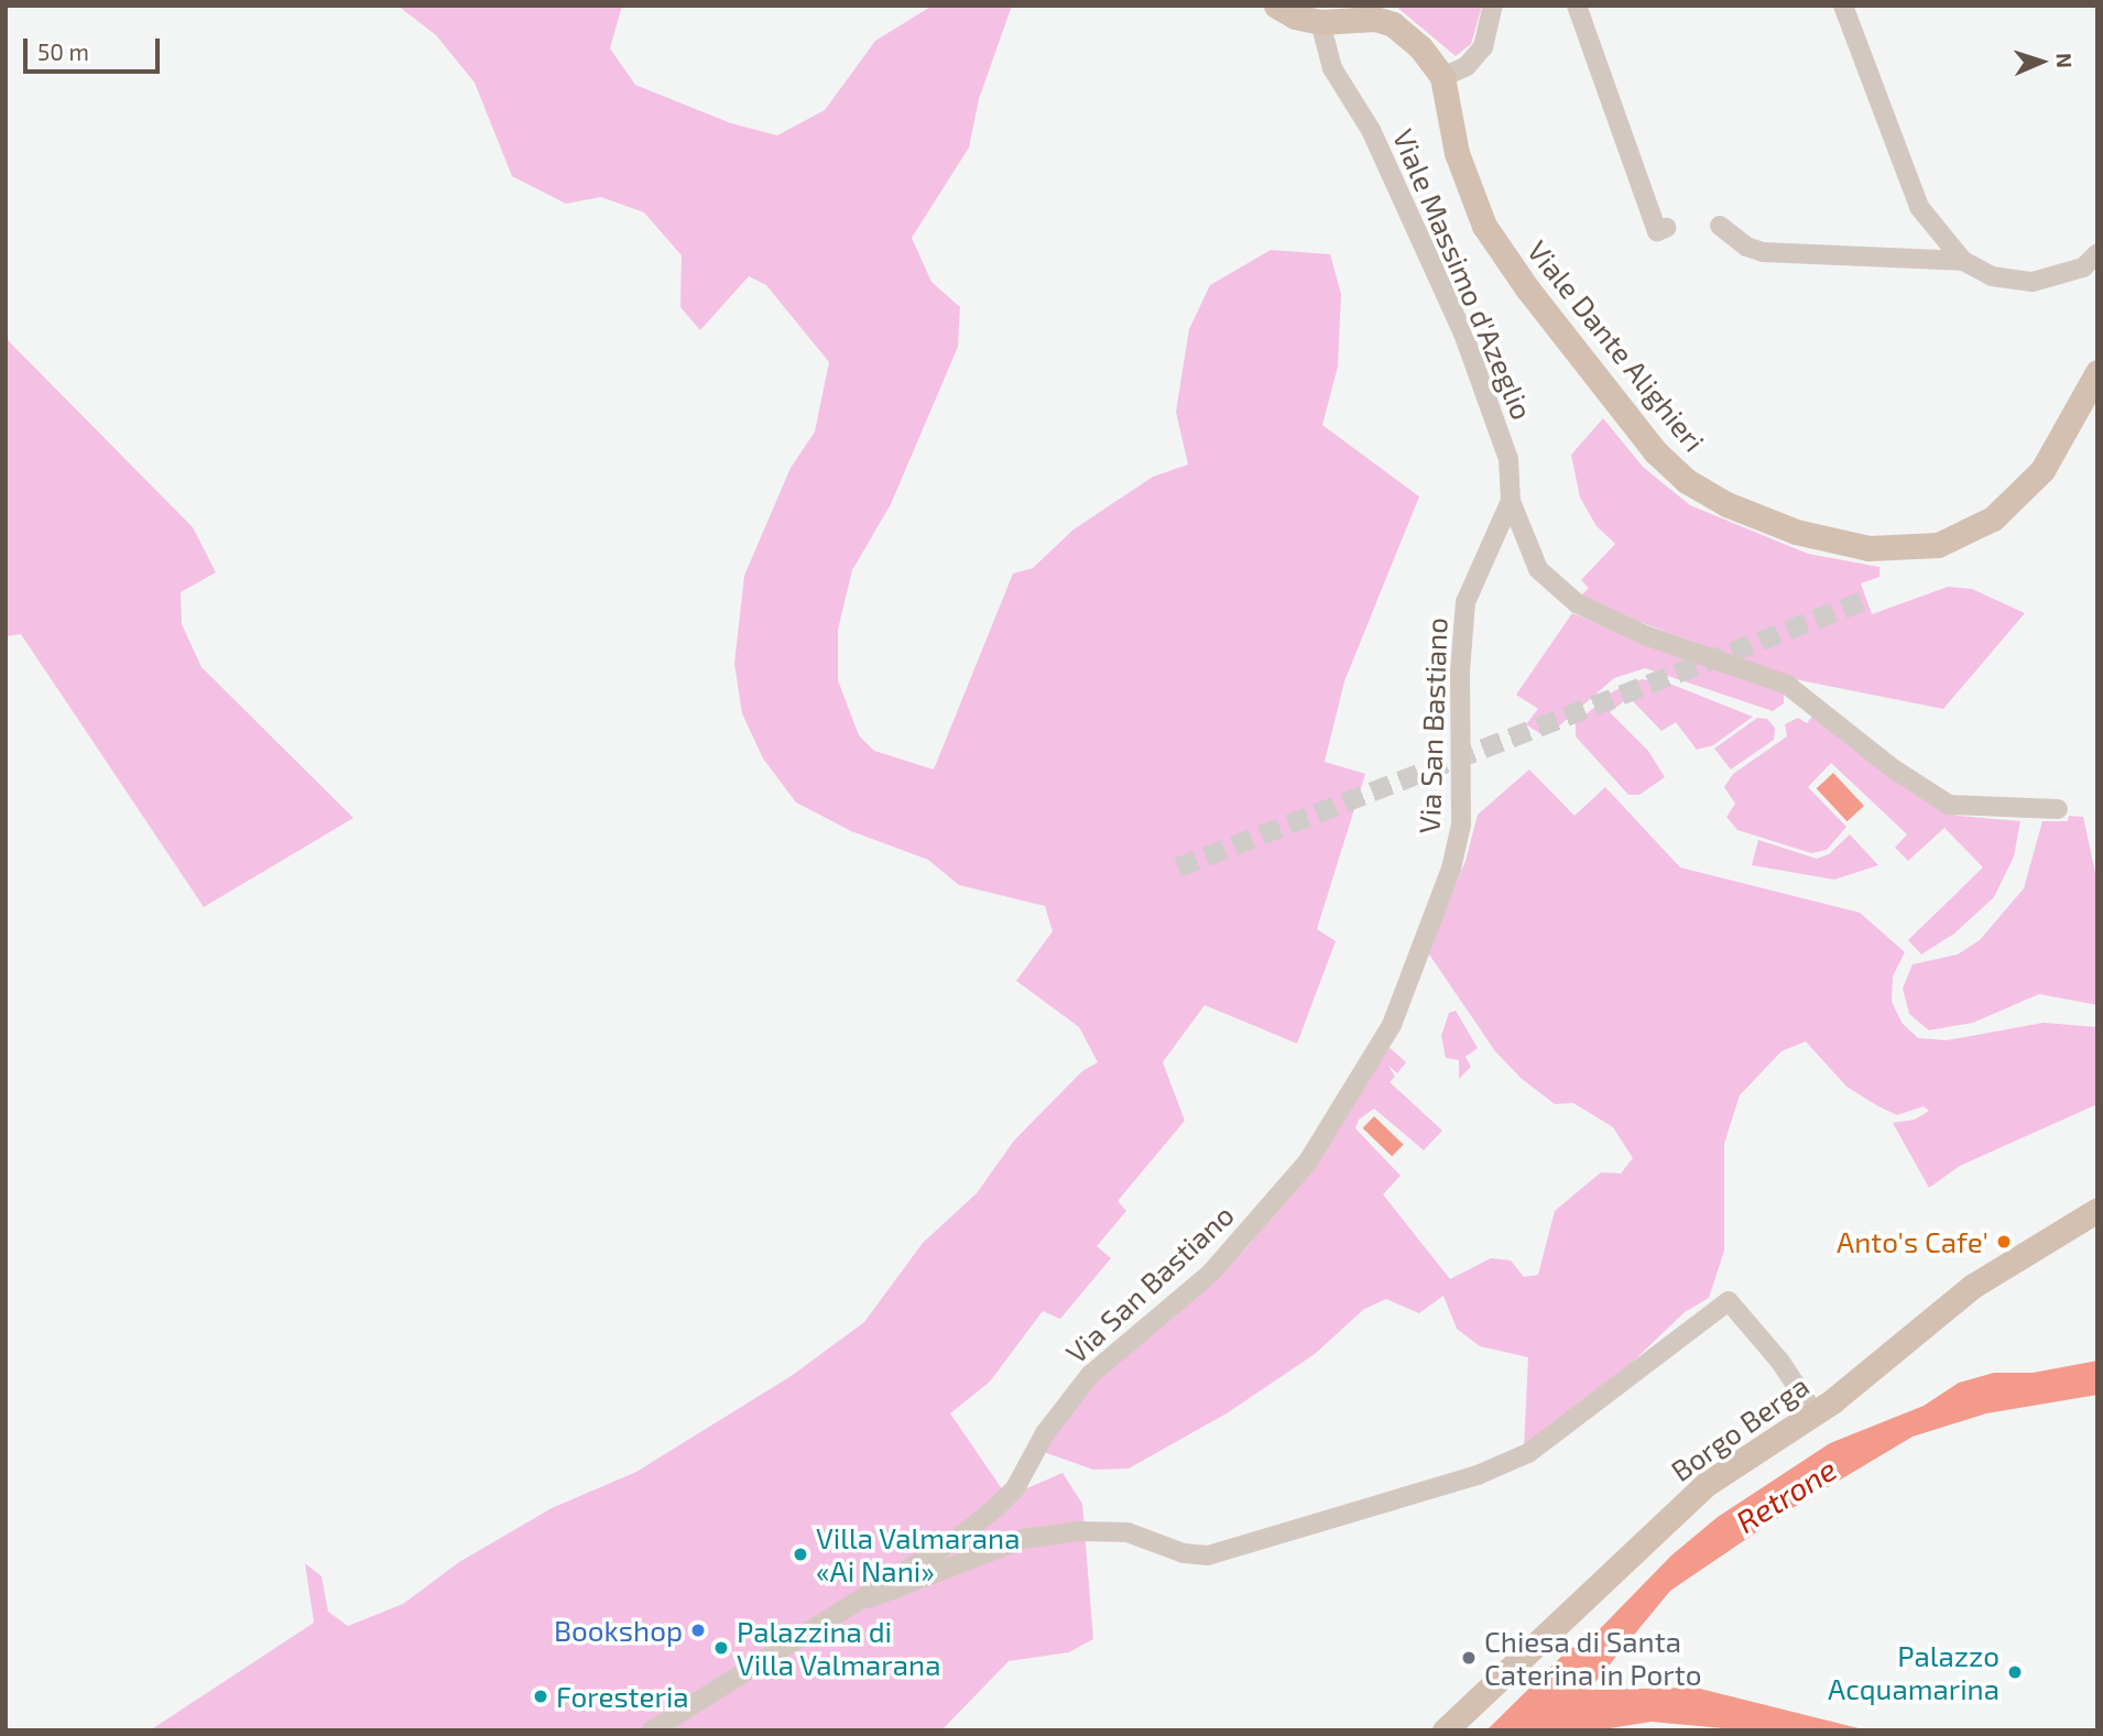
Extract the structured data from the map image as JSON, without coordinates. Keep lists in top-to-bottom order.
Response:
{
  "streets": {
    "main road": ["Viale Dante Alighieri", "Borgo Berga"],
    "street": ["Viale Massimo d'Azeglio", "Via San Bastiano"]
  },
  "crossings": [
    ["Viale Massimo d'Azeglio", "Viale Dante Alighieri"],
    ["Viale Massimo d'Azeglio", "Via San Bastiano"]
  ],
  "water": ["Retrone"],
  "places": [
    "Anto's Cafe'",
    "Villa Valmarana «Ai Nani»",
    "Bookshop",
    "Palazzina di Villa Valmarana",
    "Chiesa di Santa Caterina in Porto",
    "Palazzo Acquamarina",
    "Foresteria"
  ],
  "scale_bar": "50 m",
  "north": "right"
}
